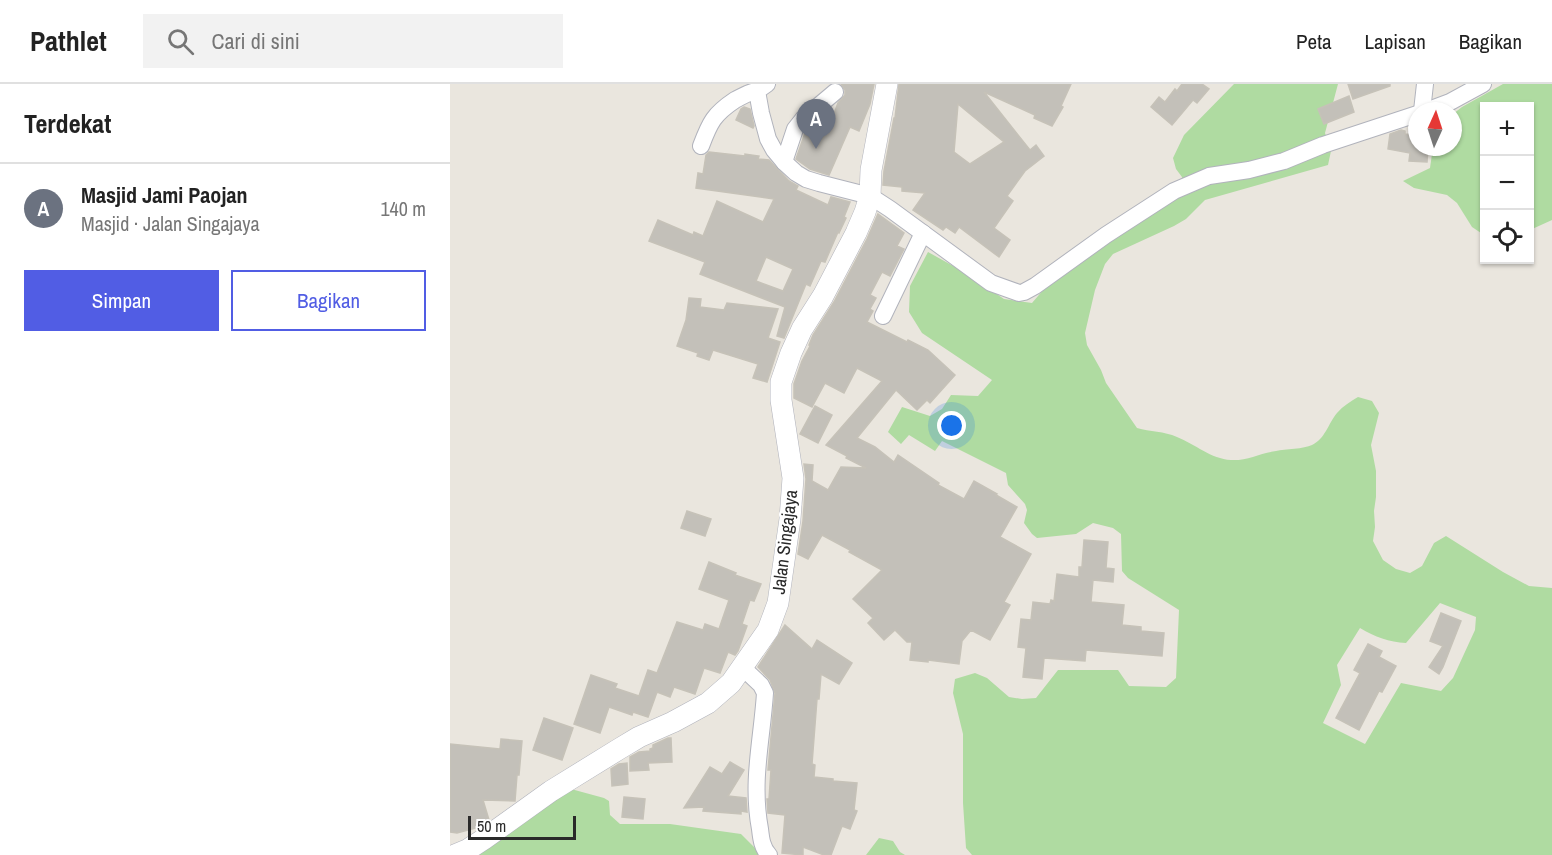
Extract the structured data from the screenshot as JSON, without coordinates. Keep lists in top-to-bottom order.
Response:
{
  "streets": {
    "street": ["Jalan Singajaya"]
  },
  "scale_bar": "50 m",
  "north": "top",
  "page": {
    "header": "Pathlet",
    "search": "Cari di sini",
    "nav": ["Peta", "Lapisan", "Bagikan"],
    "heading": "Terdekat",
    "pins": "A",
    "map_buttons": ["+", "−"],
    "list": [
      {
        "mark": "A",
        "name": "Masjid Jami Paojan",
        "note": "Masjid · Jalan Singajaya",
        "value": "140 m"
      }
    ],
    "buttons": ["Simpan", "Bagikan"],
    "scale": "50 m"
  }
}
